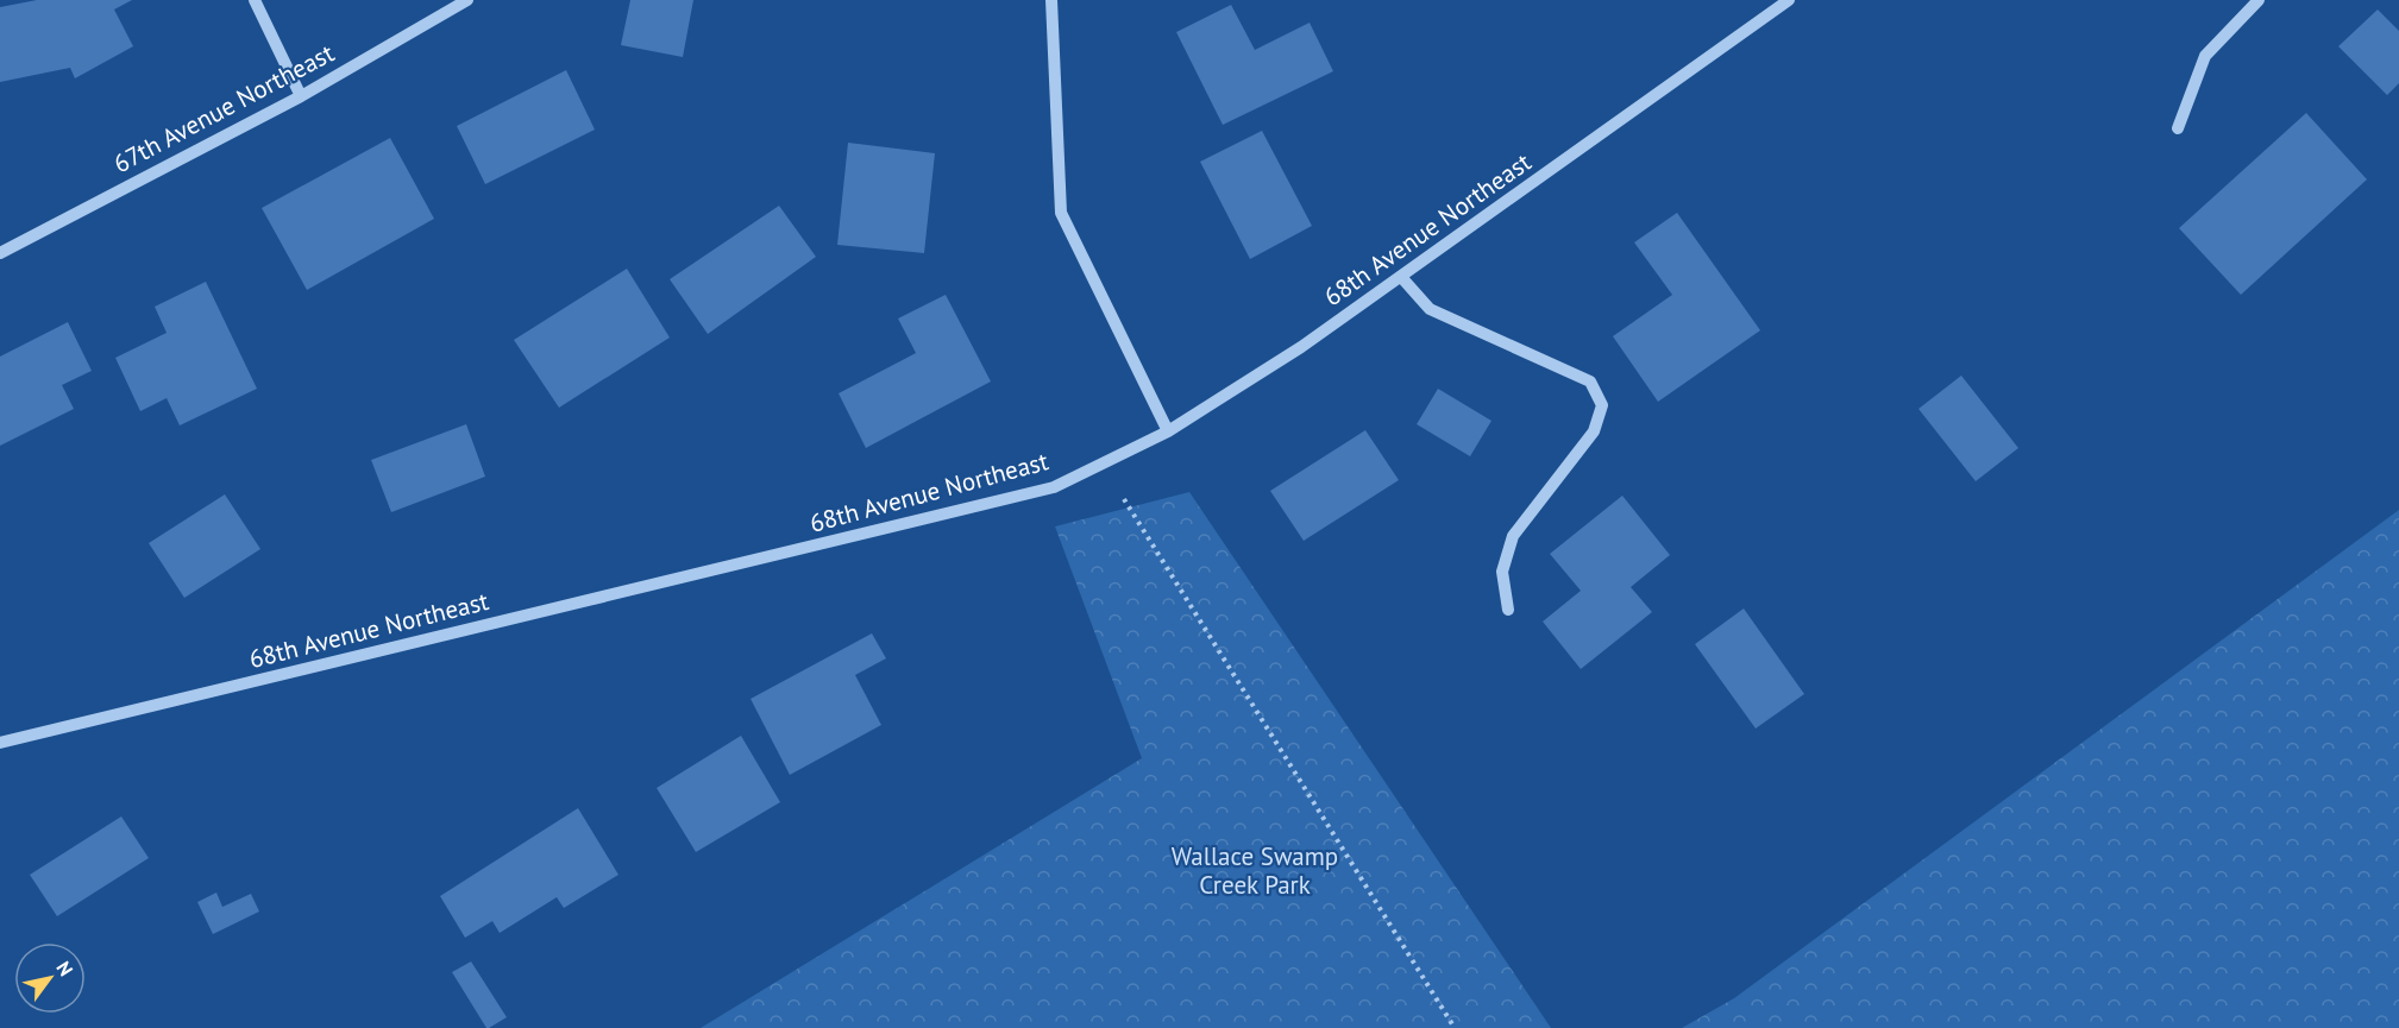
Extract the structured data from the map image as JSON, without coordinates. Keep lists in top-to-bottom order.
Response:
{
  "streets": {
    "street": ["67th Avenue Northeast", "68th Avenue Northeast"]
  },
  "parks": ["Wallace Swamp Creek Park"],
  "north": "top right"
}
